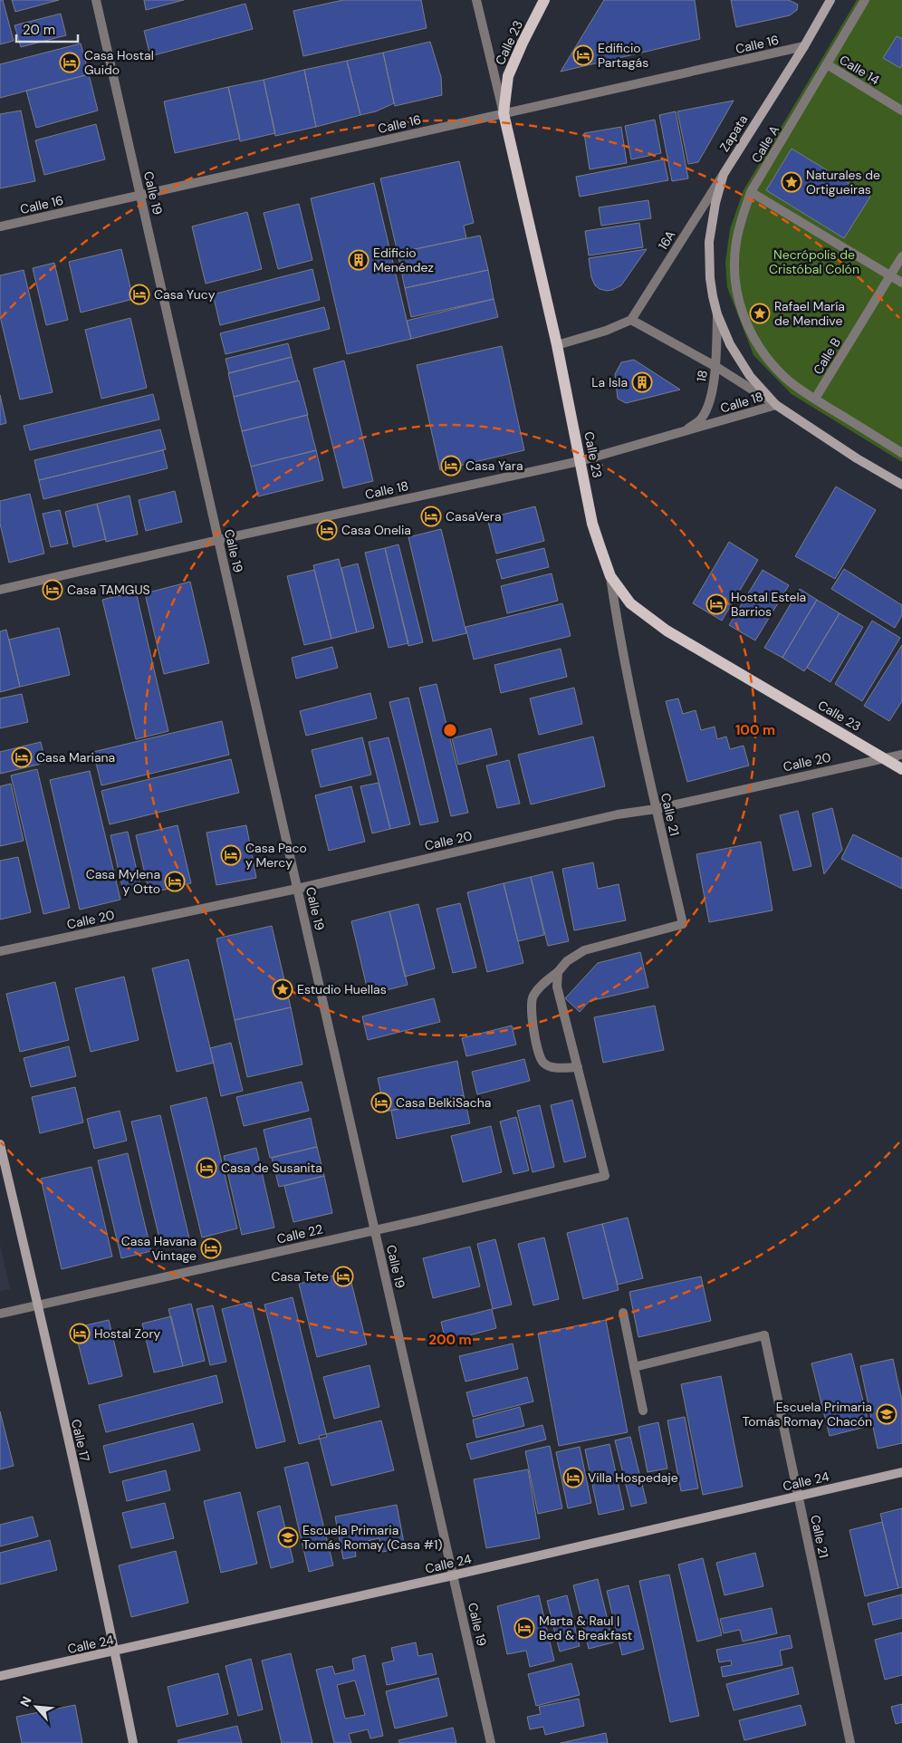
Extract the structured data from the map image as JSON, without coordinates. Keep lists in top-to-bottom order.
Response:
{
  "streets": {
    "main road": ["Calle 23"],
    "street": [
      "Calle 16",
      "Calle 14",
      "Zapata",
      "Calle A",
      "Calle 19",
      "16A",
      "Calle B",
      "18",
      "Calle 18",
      "Calle 20",
      "Calle 21",
      "Calle 22",
      "Calle 17",
      "Calle 24"
    ]
  },
  "crossings": [
    ["Calle 23", "Calle 16"],
    ["Calle 23", "Calle 18"],
    ["Calle 23", "Calle 20"],
    ["Calle 23", "Calle 21"],
    ["Calle 16", "Zapata"],
    ["Calle 16", "Calle 19"],
    ["Calle 14", "Calle A"],
    ["Zapata", "16A"],
    ["Zapata", "18"],
    ["Calle A", "Calle B"],
    ["Calle 19", "Calle 18"],
    ["Calle 19", "Calle 20"],
    ["Calle 19", "Calle 22"],
    ["Calle 19", "Calle 24"],
    ["18", "Calle 18"],
    ["Calle 20", "Calle 21"],
    ["Calle 21", "Calle 22"],
    ["Calle 21", "Calle 24"],
    ["Calle 22", "Calle 17"],
    ["Calle 17", "Calle 24"]
  ],
  "parks": ["Necrópolis de Cristóbal Colón"],
  "places": {
    "hotel": [
      "Edificio Partagás",
      "Casa Hostal Guido",
      "Casa Yucy",
      "Casa Yara",
      "CasaVera",
      "Casa Onelia",
      "Casa TAMGUS",
      "Hostal Estela Barrios",
      "Casa Mariana",
      "Casa Paco y Mercy",
      "Casa Mylena y Otto",
      "Casa BelkiSacha",
      "Casa de Susanita",
      "Casa Havana Vintage",
      "Casa Tete",
      "Hostal Zory",
      "Villa Hospedaje",
      "Marta & Raul | Bed & Breakfast"
    ],
    "place": ["Naturales de Ortigueiras", "Rafael María de Mendive", "Estudio Huellas"],
    "building": ["Edificio Menéndez", "La Isla"],
    "school or university": ["Escuela Primaria Tomás Romay Chacón", "Escuela Primaria Tomás Romay (Casa #1)"]
  },
  "scale_bar": "20 m",
  "north": "top left",
  "rings": ["100 m", "200 m"]
}
